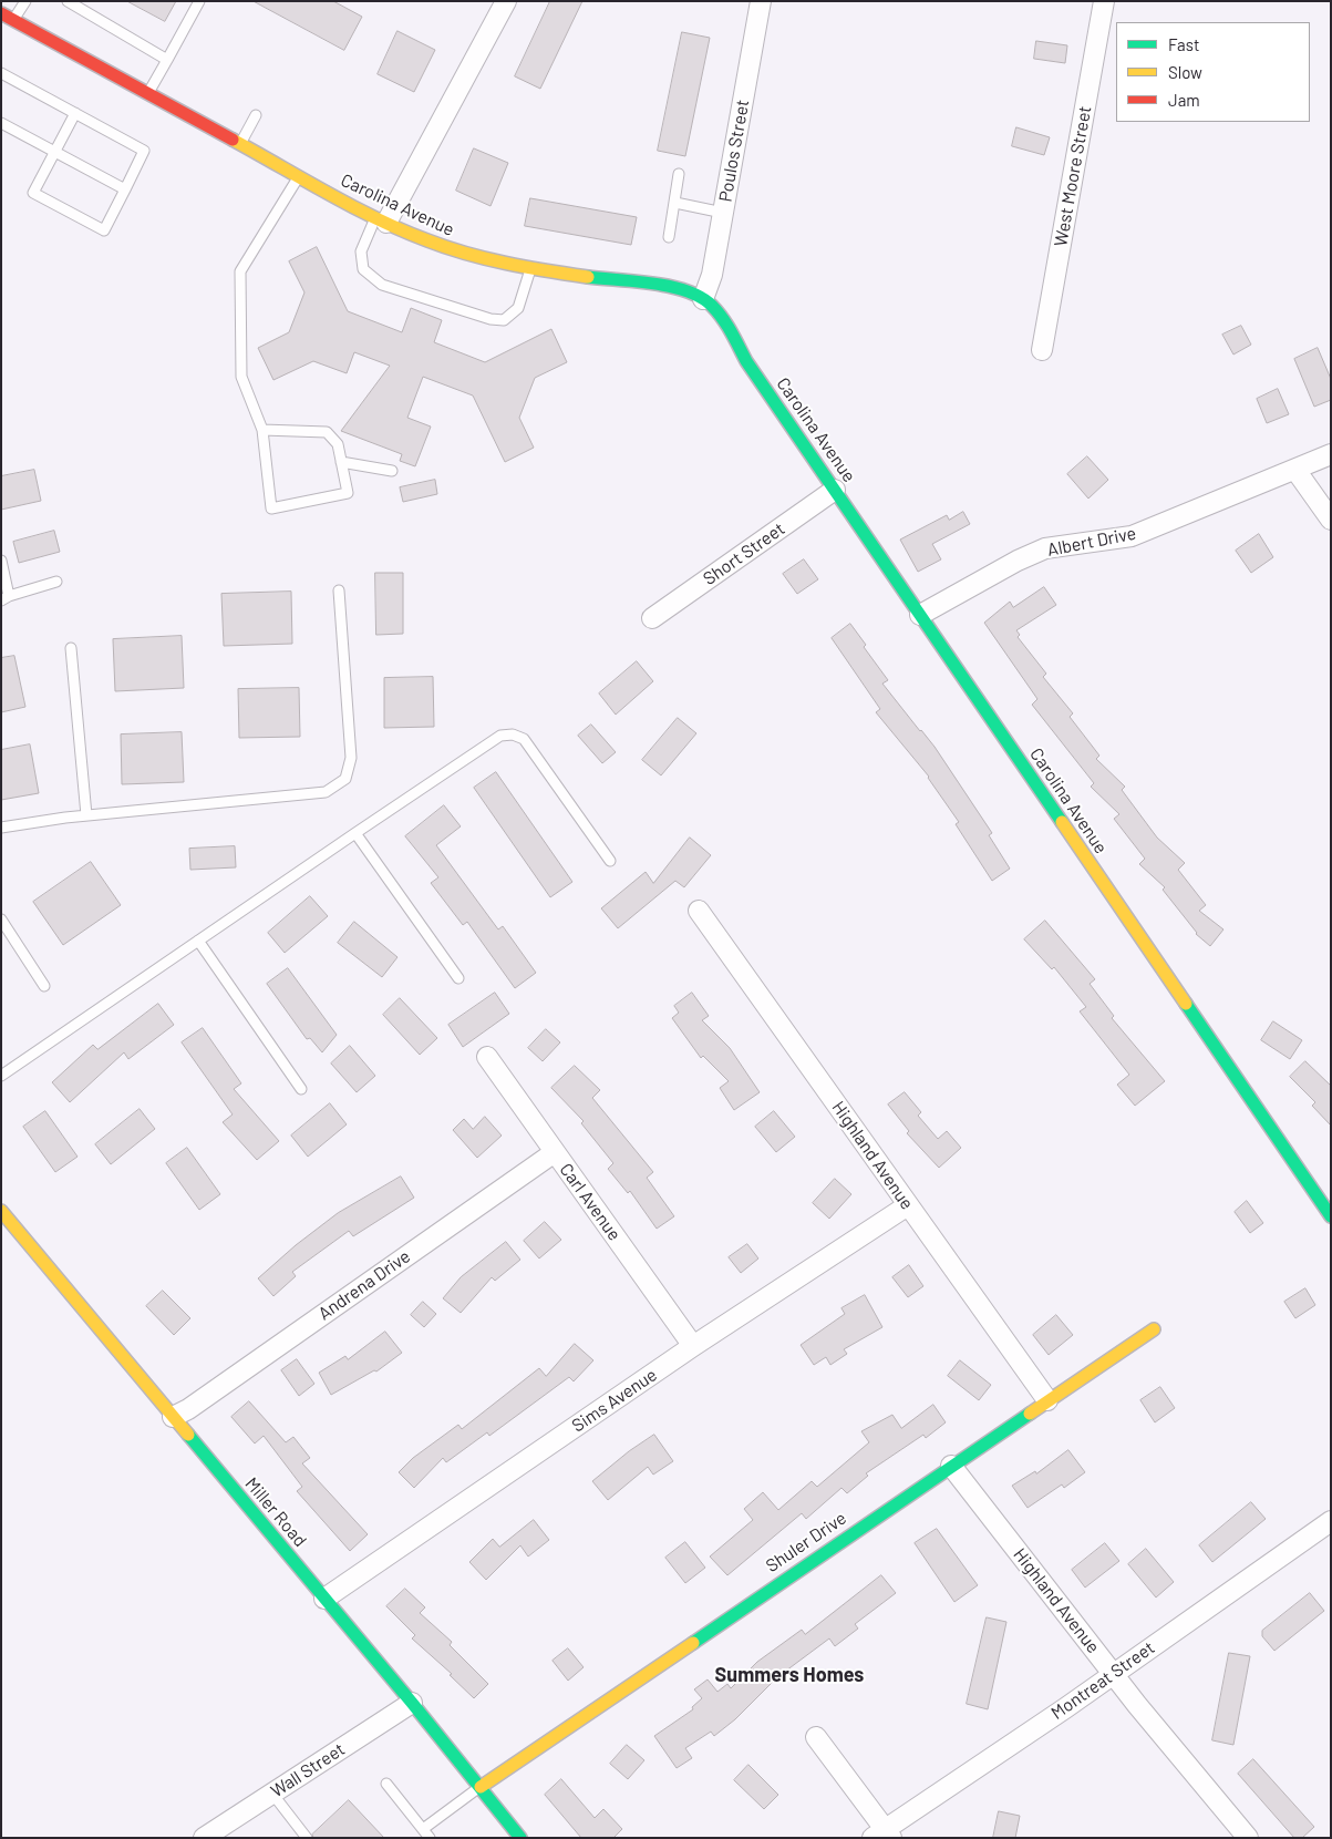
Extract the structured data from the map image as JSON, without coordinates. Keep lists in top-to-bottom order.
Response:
{
  "streets": {
    "street": [
      "Poulos Street",
      "West Moore Street",
      "Carolina Avenue",
      "Albert Drive",
      "Short Street",
      "Highland Avenue",
      "Carl Avenue",
      "Andrena Drive",
      "Sims Avenue",
      "Miller Road",
      "Shuler Drive",
      "Montreat Street",
      "Wall Street"
    ]
  },
  "crossings": [
    ["Poulos Street", "Carolina Avenue"],
    ["Carolina Avenue", "Albert Drive"],
    ["Carolina Avenue", "Short Street"],
    ["Highland Avenue", "Sims Avenue"],
    ["Highland Avenue", "Shuler Drive"],
    ["Highland Avenue", "Montreat Street"],
    ["Carl Avenue", "Andrena Drive"],
    ["Carl Avenue", "Sims Avenue"],
    ["Andrena Drive", "Miller Road"],
    ["Sims Avenue", "Miller Road"],
    ["Miller Road", "Shuler Drive"],
    ["Miller Road", "Wall Street"]
  ],
  "districts": ["Summers Homes"],
  "legend": ["Fast", "Slow", "Jam"]
}
